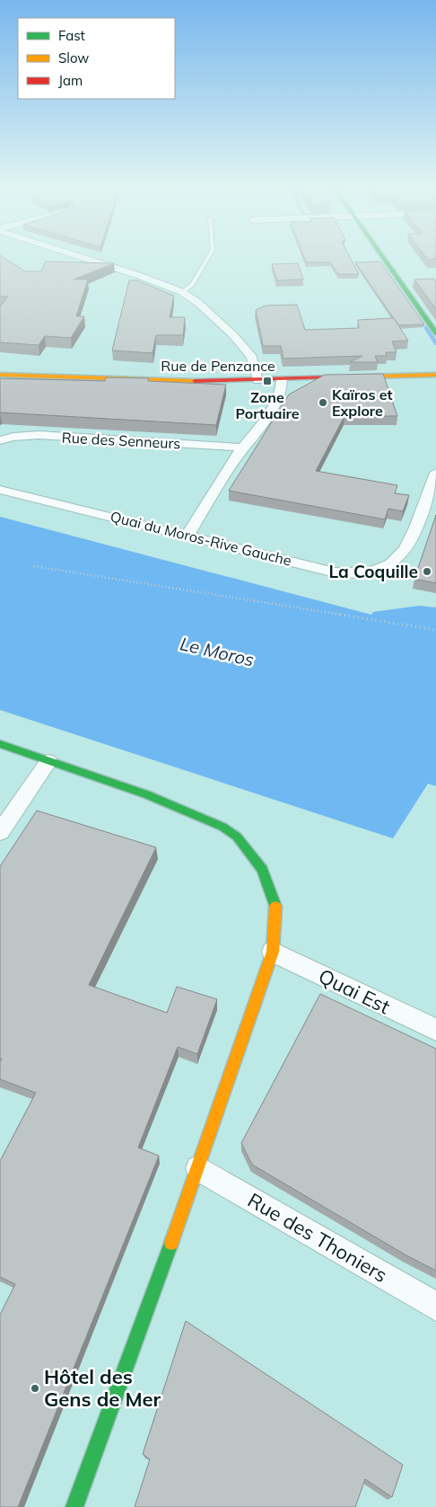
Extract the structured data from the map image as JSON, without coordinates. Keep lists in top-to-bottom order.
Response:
{
  "streets": {
    "street": [
      "Rue de Penzance",
      "Rue des Senneurs",
      "Quai du Moros-Rive Gauche",
      "Quai Est",
      "Rue des Thoniers"
    ]
  },
  "water": ["Le Moros"],
  "places": {
    "transit": ["Zone Portuaire"],
    "other": ["Kaïros et Explore", "La Coquille", "Hôtel des Gens de Mer"]
  },
  "legend": ["Fast", "Slow", "Jam"]
}
